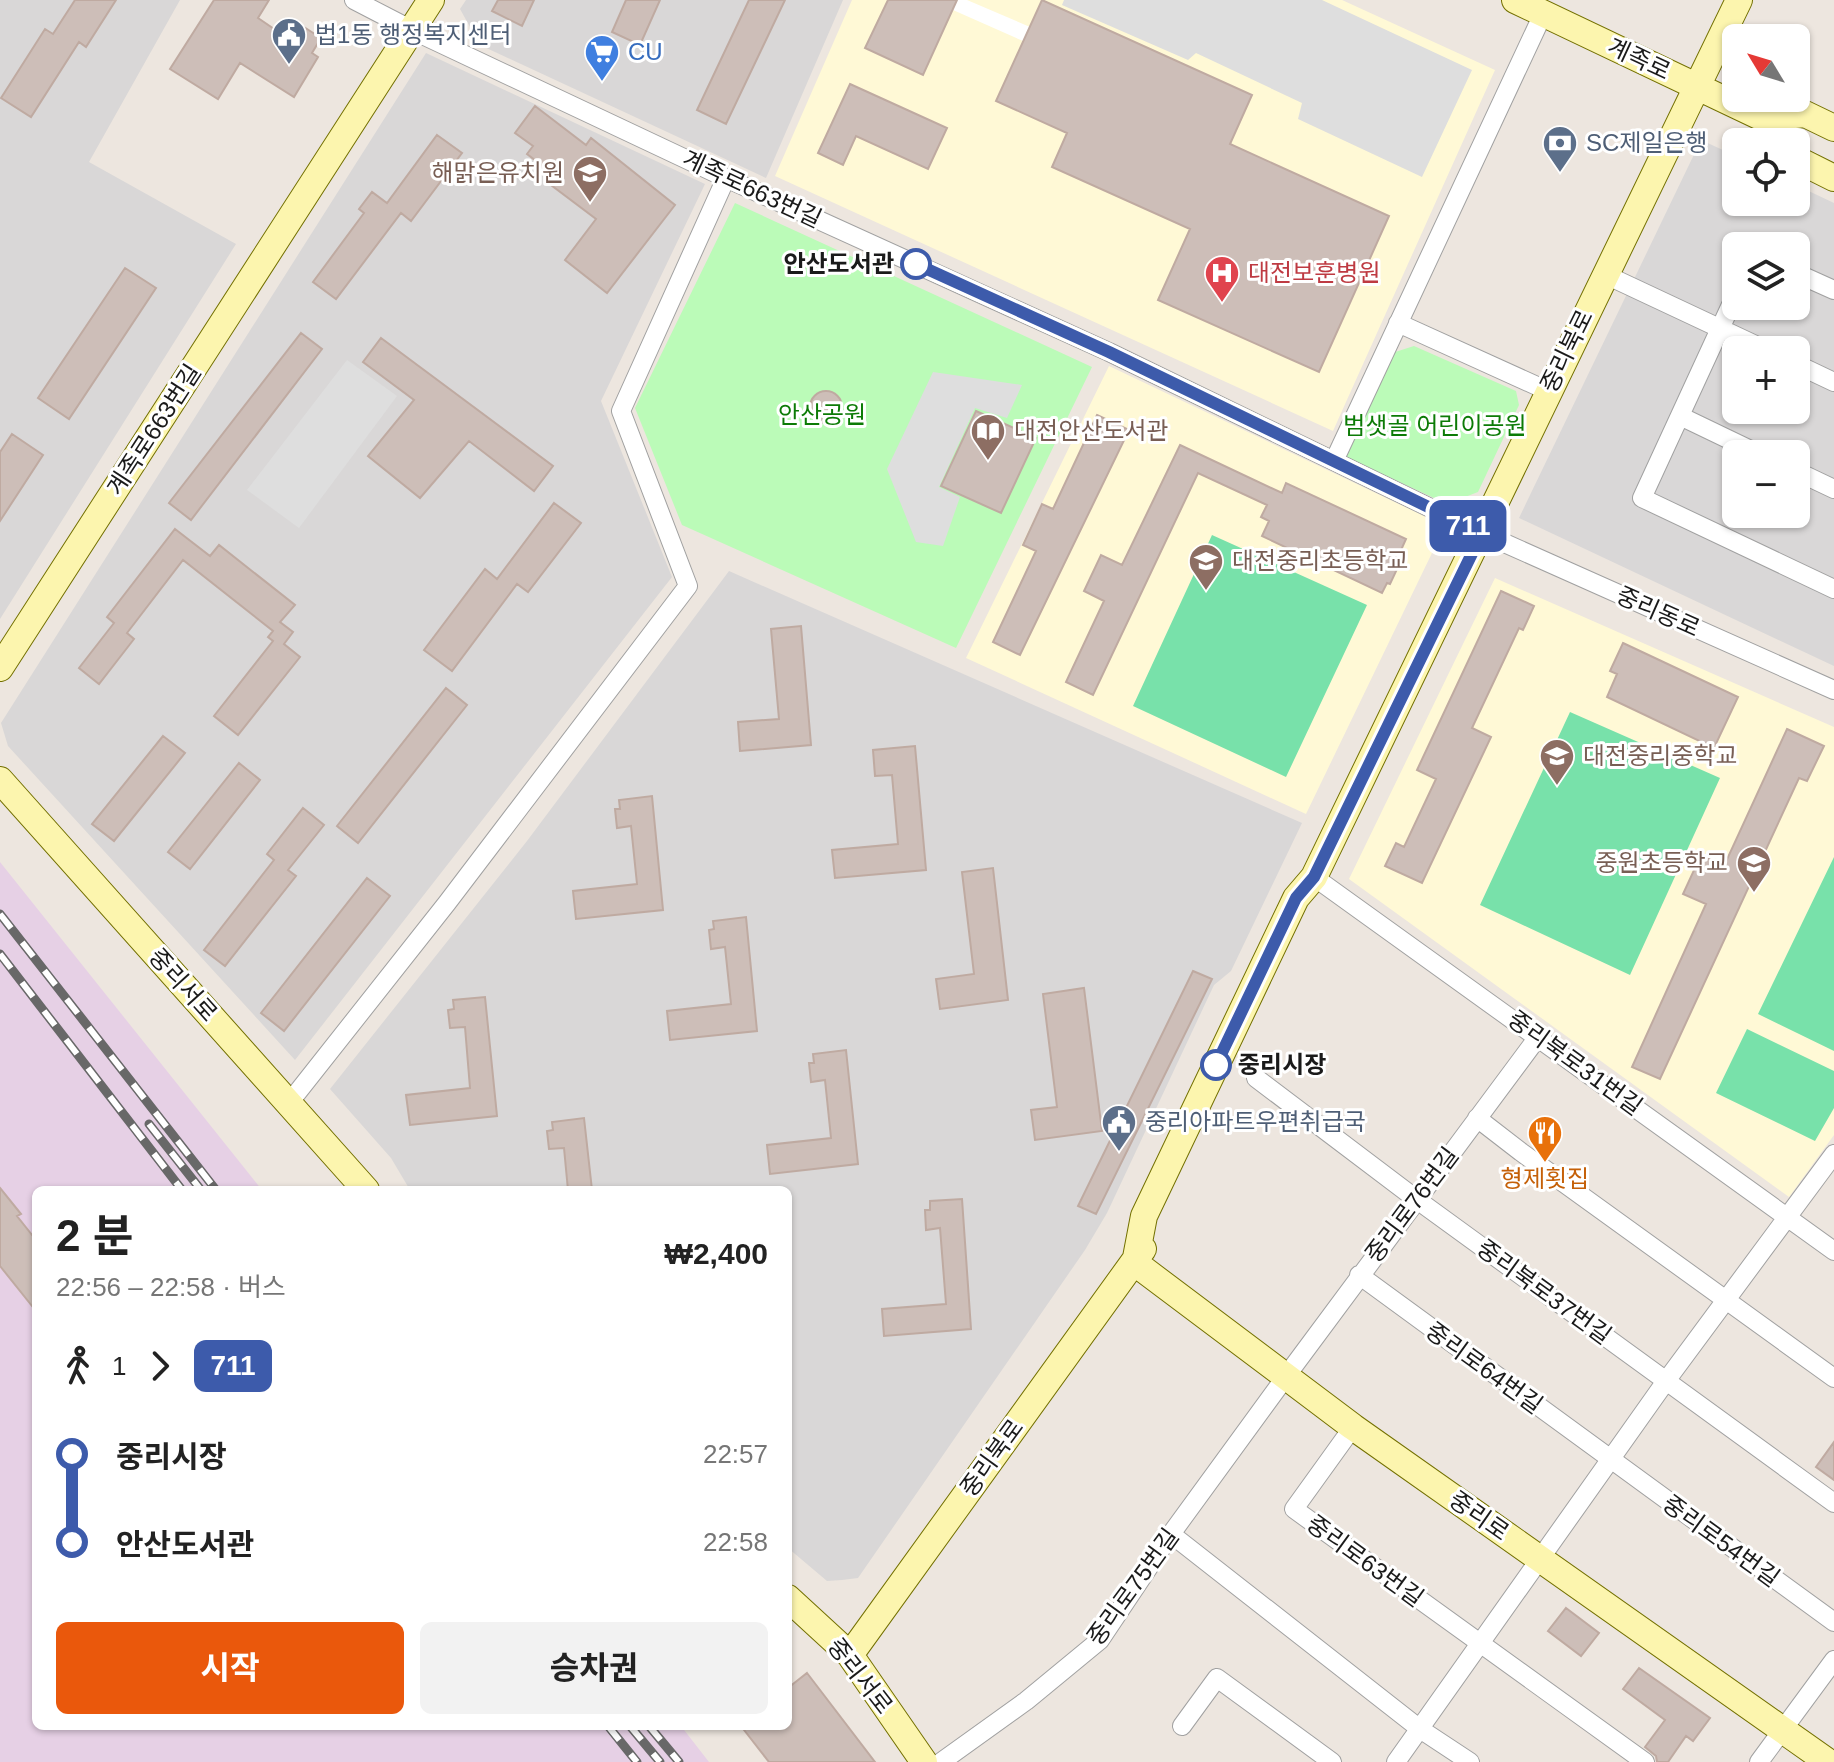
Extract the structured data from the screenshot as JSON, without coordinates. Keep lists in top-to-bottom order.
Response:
{
  "streets": {
    "main road": [
      "계족로",
      "계족로663번길",
      "중리북로",
      "중리서로",
      "중리로"
    ],
    "street": [
      "중리동로",
      "중리북로31번길",
      "중리로76번길",
      "중리북로37번길",
      "중리로64번길",
      "중리로54번길",
      "중리로63번길",
      "중리로75번길"
    ]
  },
  "crossings": [
    ["계족로", "중리북로"],
    ["계족로663번길", "중리북로"],
    ["계족로663번길", "중리동로"],
    ["중리북로", "중리동로"],
    ["중리북로", "중리서로"],
    ["중리북로", "중리북로31번길"],
    ["중리북로", "중리로"],
    ["중리북로31번길", "중리로76번길"],
    ["중리로76번길", "중리북로37번길"],
    ["중리로76번길", "중리로64번길"],
    ["중리로76번길", "중리로"],
    ["중리로76번길", "중리로75번길"],
    ["중리로64번길", "중리로54번길"],
    ["중리로", "중리로63번길"],
    ["중리로", "중리로75번길"]
  ],
  "parks": ["안산공원", "범샛골 어린이공원"],
  "places": {
    "public building": ["법1동 행정복지센터", "중리아파트우편취급국"],
    "supermarket": ["CU"],
    "bank": ["SC제일은행"],
    "school or university": [
      "해맑은유치원",
      "대전중리초등학교",
      "대전중리중학교",
      "중원초등학교"
    ],
    "other": ["안산도서관", "중리시장"],
    "hospital": ["대전보훈병원"],
    "library": ["대전안산도서관"],
    "restaurant": ["형제횟집"]
  },
  "lines": ["bus line 711"],
  "north": "top left",
  "page": {
    "on_map": "711",
    "map_buttons": ["+", "−"],
    "heading": ["2 분", "22:56 – 22:58 · 버스", "₩2,400"],
    "legs": ["1", "711"],
    "list": [
      {
        "name": "중리시장",
        "value": "22:57"
      },
      {
        "name": "안산도서관",
        "value": "22:58"
      }
    ],
    "buttons": ["시작", "승차권"]
  }
}
